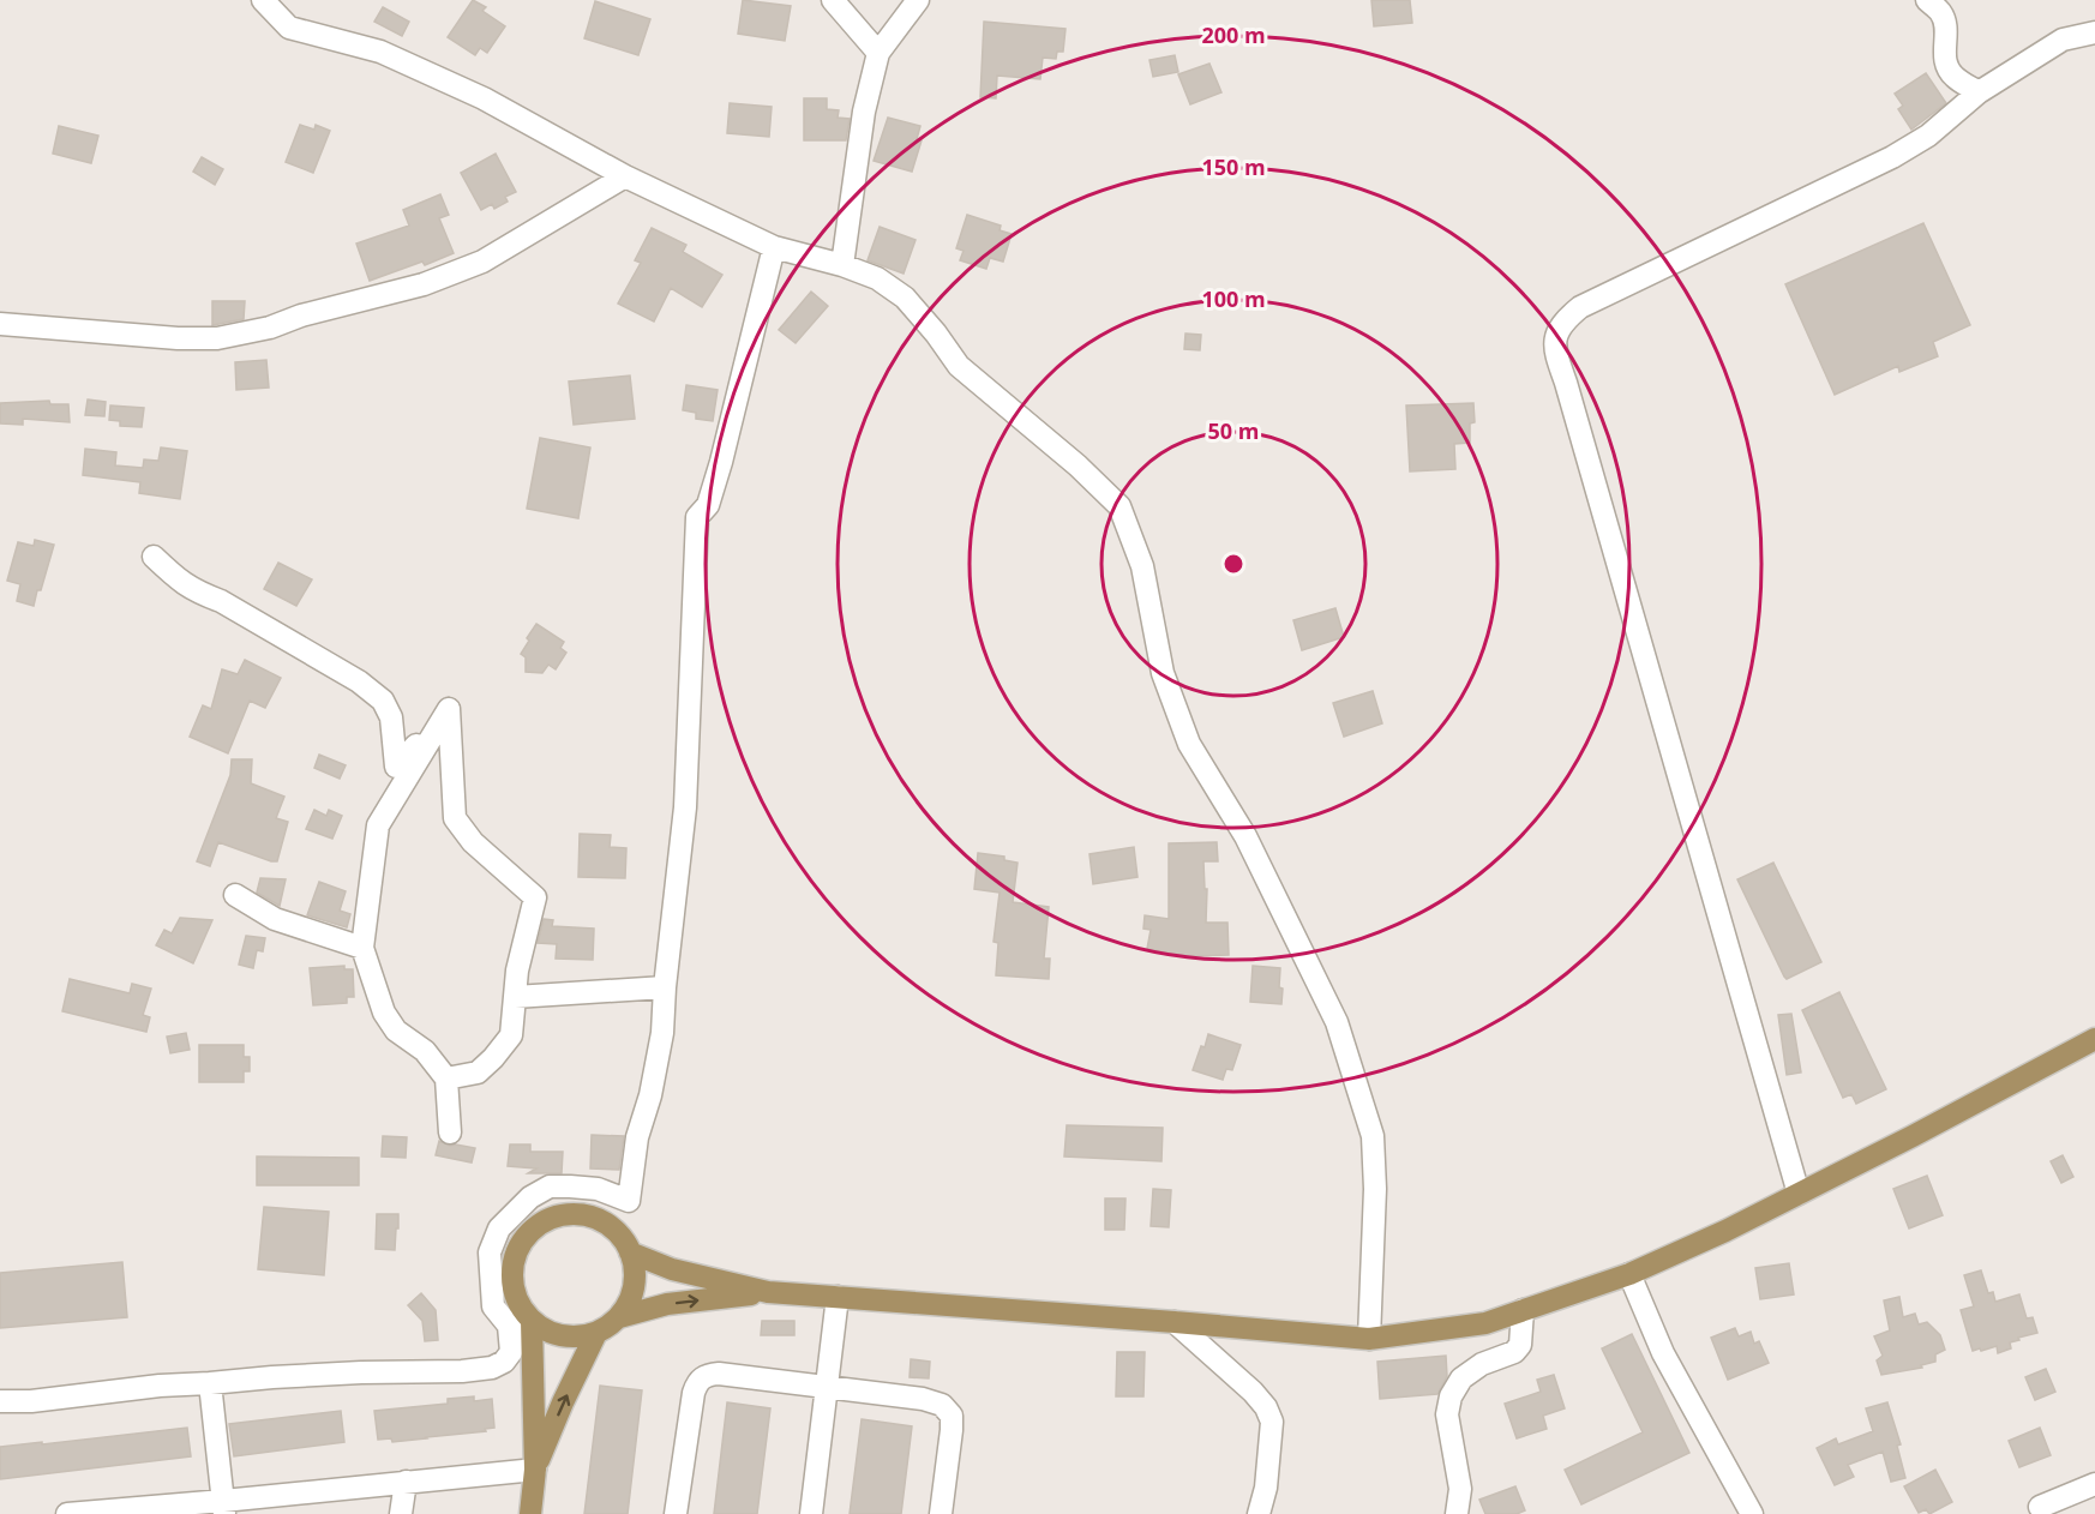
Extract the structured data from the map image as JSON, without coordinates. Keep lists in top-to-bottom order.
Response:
{
  "rings": [
    "200 m",
    "150 m",
    "100 m",
    "50 m"
  ]
}
